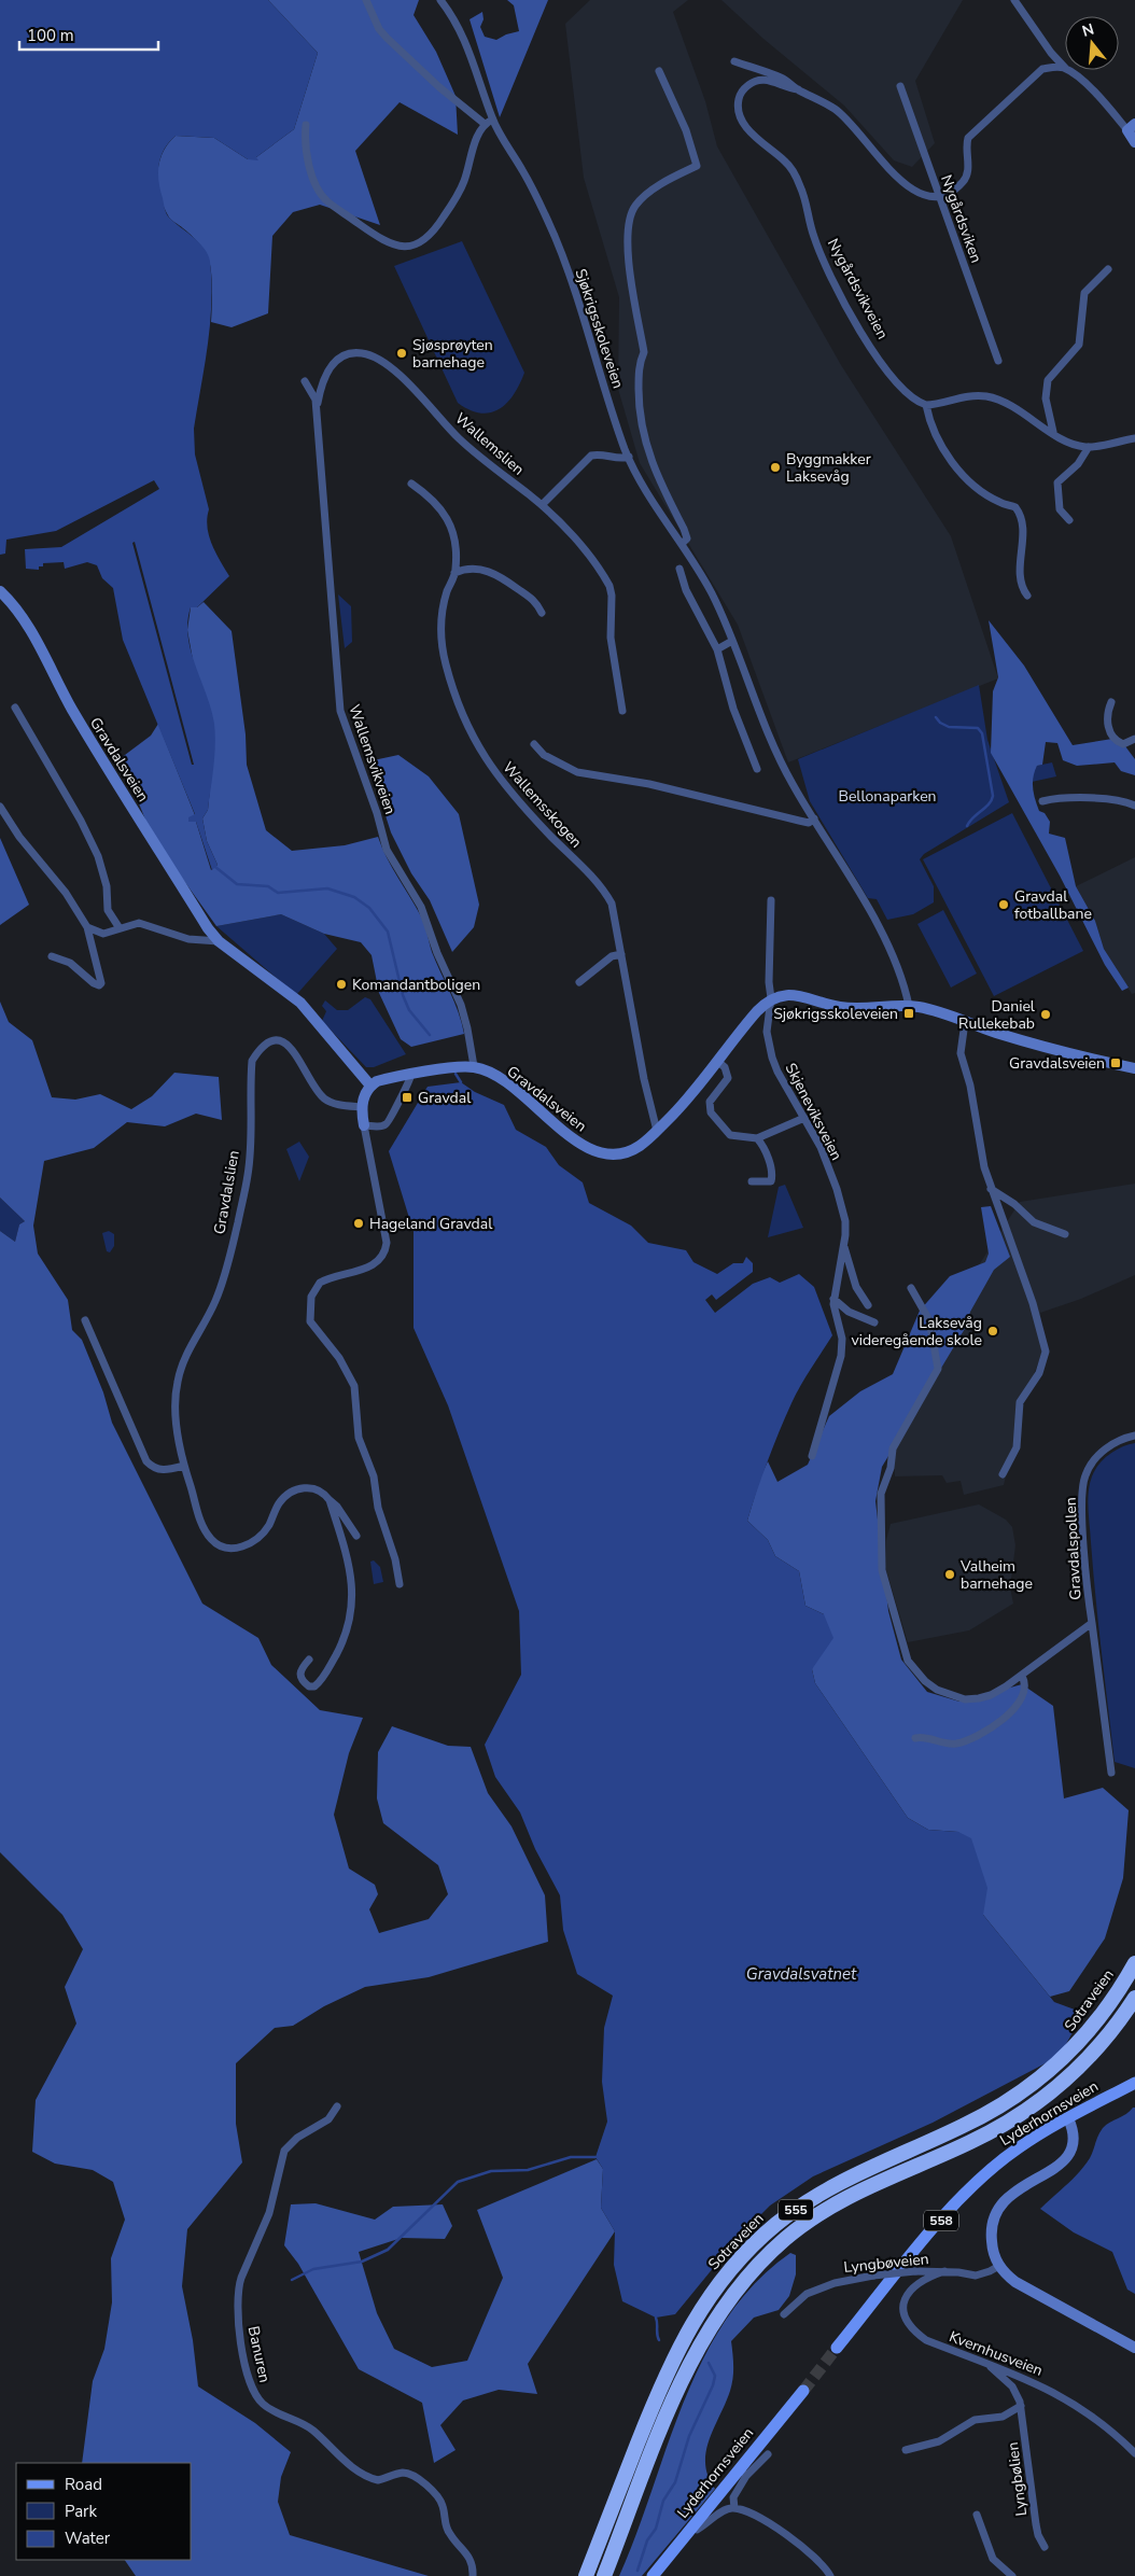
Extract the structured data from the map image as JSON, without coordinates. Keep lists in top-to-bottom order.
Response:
{
  "streets": {
    "highway": ["Sotraveien", "555"],
    "main road": ["Lyderhornsveien", "558"],
    "street": [
      "Nygårdsviken",
      "Nygårdsvikveien",
      "Sjøkrigsskoleveien",
      "Wallemslien",
      "Gravdalsveien",
      "Wallemsvikveien",
      "Wallemsskogen",
      "Skjeneviksveien",
      "Gravdalslien",
      "Gravdalspollen",
      "Lyngbøveien",
      "Kvernhusveien",
      "Banuren",
      "Lyngbølien"
    ]
  },
  "crossings": [
    ["Nygårdsviken", "Nygårdsvikveien"],
    ["Wallemslien", "Wallemsvikveien"],
    ["Gravdalsveien", "Wallemsvikveien"],
    ["Gravdalsveien", "Wallemsskogen"],
    ["Gravdalsveien", "Skjeneviksveien"],
    ["Lyngbøveien", "Kvernhusveien"],
    ["Kvernhusveien", "Lyngbølien"]
  ],
  "water": ["Gravdalsvatnet"],
  "parks": ["Bellonaparken"],
  "places": {
    "other": [
      "Sjøsprøyten barnehage",
      "Byggmakker Laksevåg",
      "Gravdal fotballbane",
      "Komandantboligen",
      "Daniel Rullekebab",
      "Hageland Gravdal",
      "Laksevåg videregående skole",
      "Valheim barnehage"
    ],
    "transit": ["Sjøkrigsskoleveien", "Gravdalsveien", "Gravdal"]
  },
  "legend": ["Road", "Park", "Water"],
  "scale_bar": "100 m",
  "north": "top"
}
